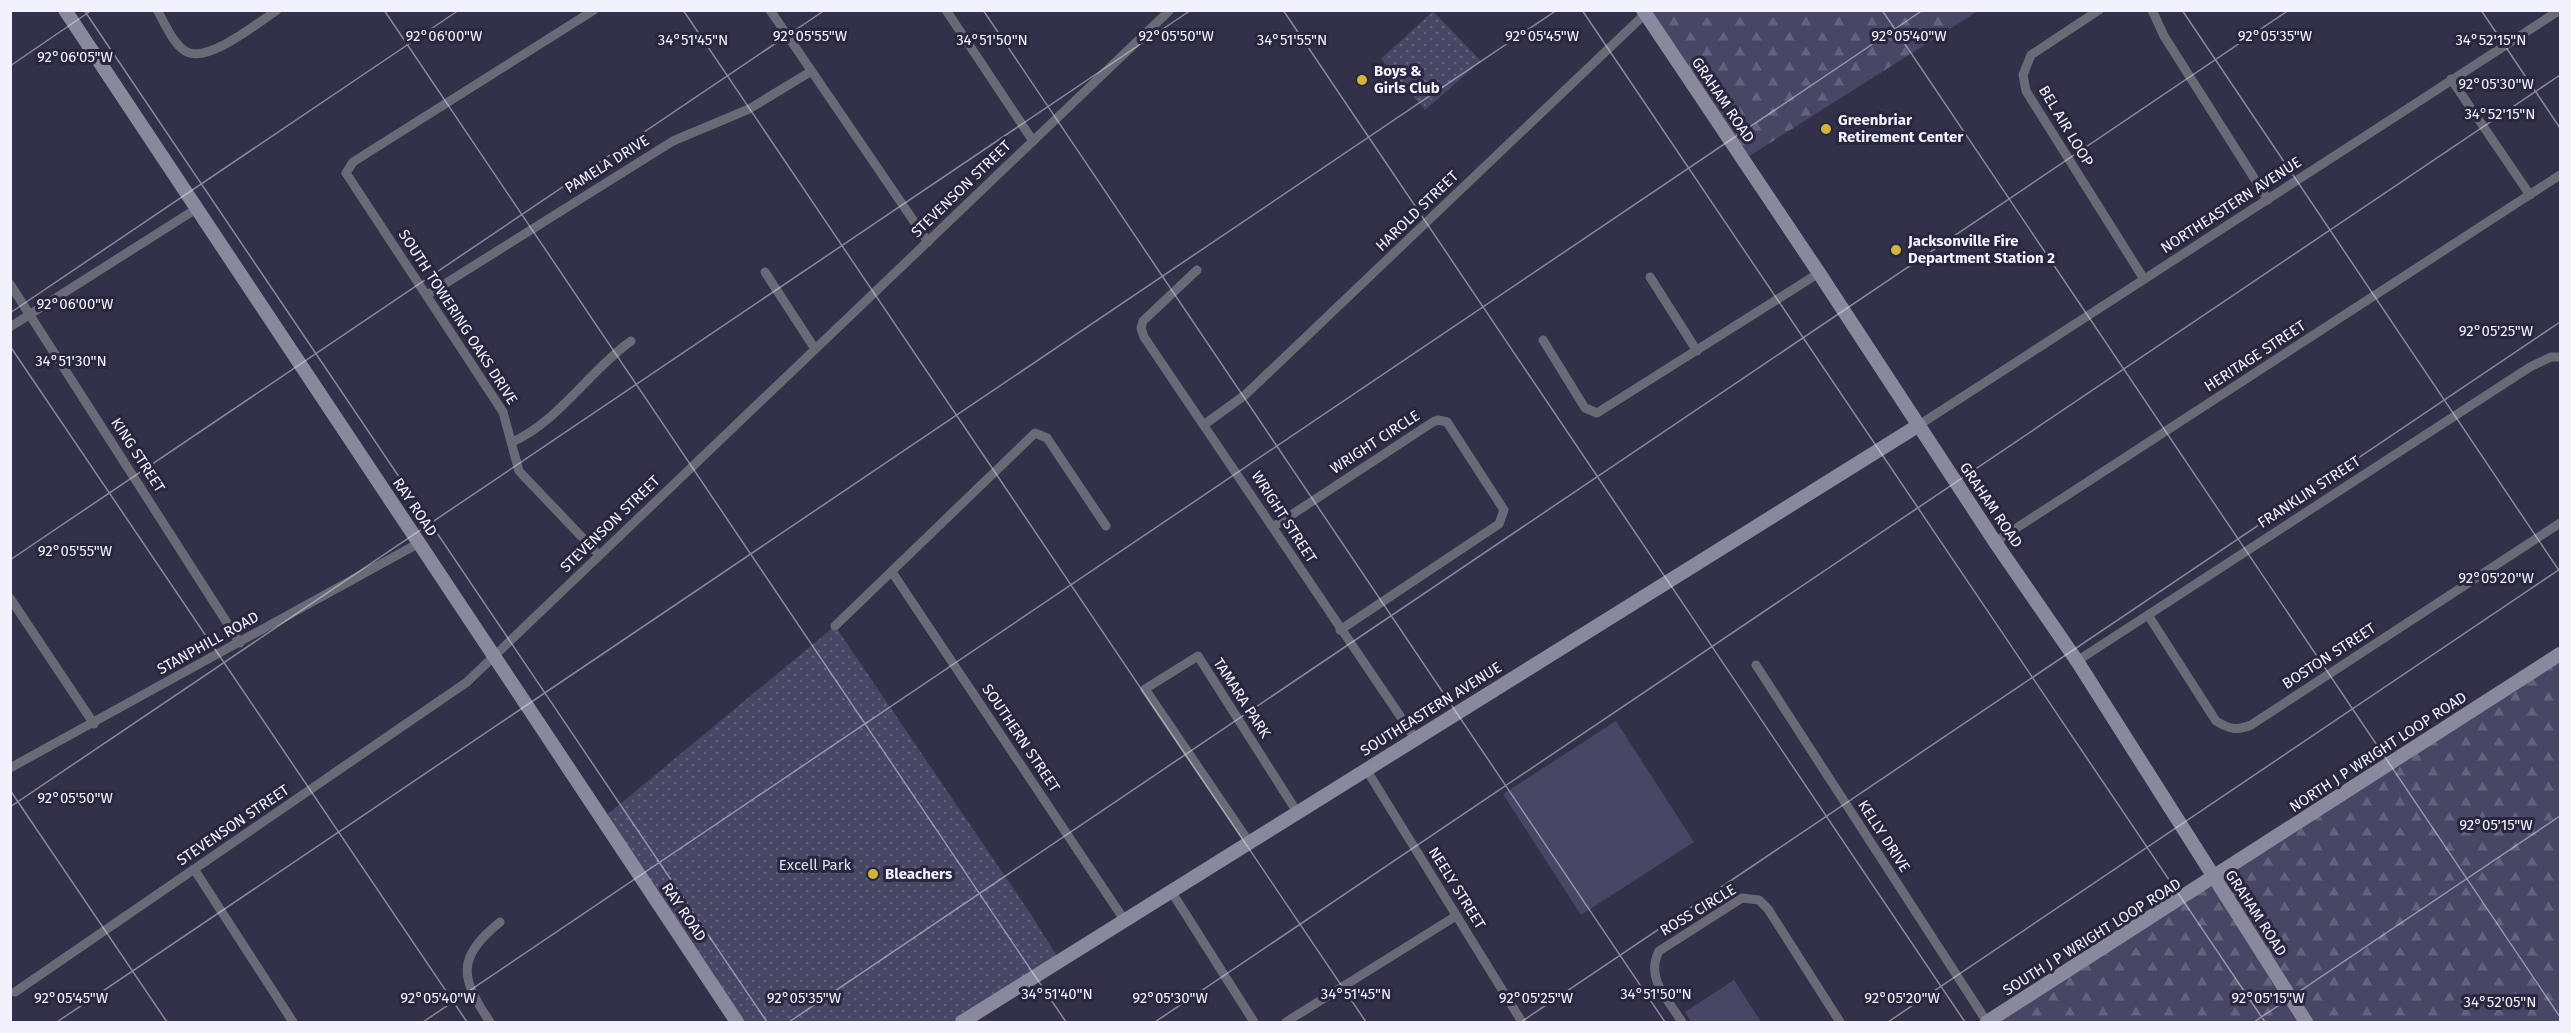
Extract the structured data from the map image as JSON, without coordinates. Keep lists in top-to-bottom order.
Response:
{
  "streets": {
    "street": [
      "GRAHAM ROAD",
      "BEL AIR LOOP",
      "PAMELA DRIVE",
      "STEVENSON STREET",
      "NORTHEASTERN AVENUE",
      "HAROLD STREET",
      "SOUTH TOWERING OAKS DRIVE",
      "HERITAGE STREET",
      "WRIGHT CIRCLE",
      "KING STREET",
      "FRANKLIN STREET",
      "RAY ROAD",
      "WRIGHT STREET",
      "STANPHILL ROAD",
      "BOSTON STREET",
      "TAMARA PARK",
      "SOUTHEASTERN AVENUE",
      "SOUTHERN STREET",
      "NORTH J P WRIGHT LOOP ROAD",
      "KELLY DRIVE",
      "NEELY STREET",
      "ROSS CIRCLE",
      "SOUTH J P WRIGHT LOOP ROAD"
    ]
  },
  "crossings": [
    ["GRAHAM ROAD", "NORTHEASTERN AVENUE"],
    ["GRAHAM ROAD", "HAROLD STREET"],
    ["GRAHAM ROAD", "HERITAGE STREET"],
    ["GRAHAM ROAD", "FRANKLIN STREET"],
    ["GRAHAM ROAD", "SOUTHEASTERN AVENUE"],
    ["GRAHAM ROAD", "NORTH J P WRIGHT LOOP ROAD"],
    ["GRAHAM ROAD", "SOUTH J P WRIGHT LOOP ROAD"],
    ["BEL AIR LOOP", "NORTHEASTERN AVENUE"],
    ["PAMELA DRIVE", "SOUTH TOWERING OAKS DRIVE"],
    ["STEVENSON STREET", "SOUTH TOWERING OAKS DRIVE"],
    ["STEVENSON STREET", "RAY ROAD"],
    ["NORTHEASTERN AVENUE", "SOUTHEASTERN AVENUE"],
    ["HAROLD STREET", "WRIGHT STREET"],
    ["WRIGHT CIRCLE", "WRIGHT STREET"],
    ["KING STREET", "STANPHILL ROAD"],
    ["FRANKLIN STREET", "BOSTON STREET"],
    ["RAY ROAD", "STANPHILL ROAD"],
    ["WRIGHT STREET", "SOUTHEASTERN AVENUE"],
    ["TAMARA PARK", "SOUTHEASTERN AVENUE"],
    ["SOUTHEASTERN AVENUE", "SOUTHERN STREET"],
    ["SOUTHEASTERN AVENUE", "NEELY STREET"],
    ["NORTH J P WRIGHT LOOP ROAD", "SOUTH J P WRIGHT LOOP ROAD"],
    ["KELLY DRIVE", "SOUTH J P WRIGHT LOOP ROAD"]
  ],
  "parks": ["Excell Park"],
  "places": [
    "Boys & Girls Club",
    "Greenbriar Retirement Center",
    "Jacksonville Fire Department Station 2",
    "Bleachers"
  ],
  "coordinates": [
    "92°06'00\"W",
    "92°05'55\"W",
    "92°05'50\"W",
    "92°05'45\"W",
    "92°05'40\"W",
    "92°05'35\"W",
    "34°51'45\"N",
    "34°51'50\"N",
    "34°51'55\"N",
    "34°52'15\"N",
    "92°06'05\"W",
    "92°05'30\"W",
    "92°05'25\"W",
    "34°51'30\"N",
    "92°05'20\"W",
    "92°05'15\"W",
    "34°51'40\"N",
    "34°52'05\"N"
  ]
}
